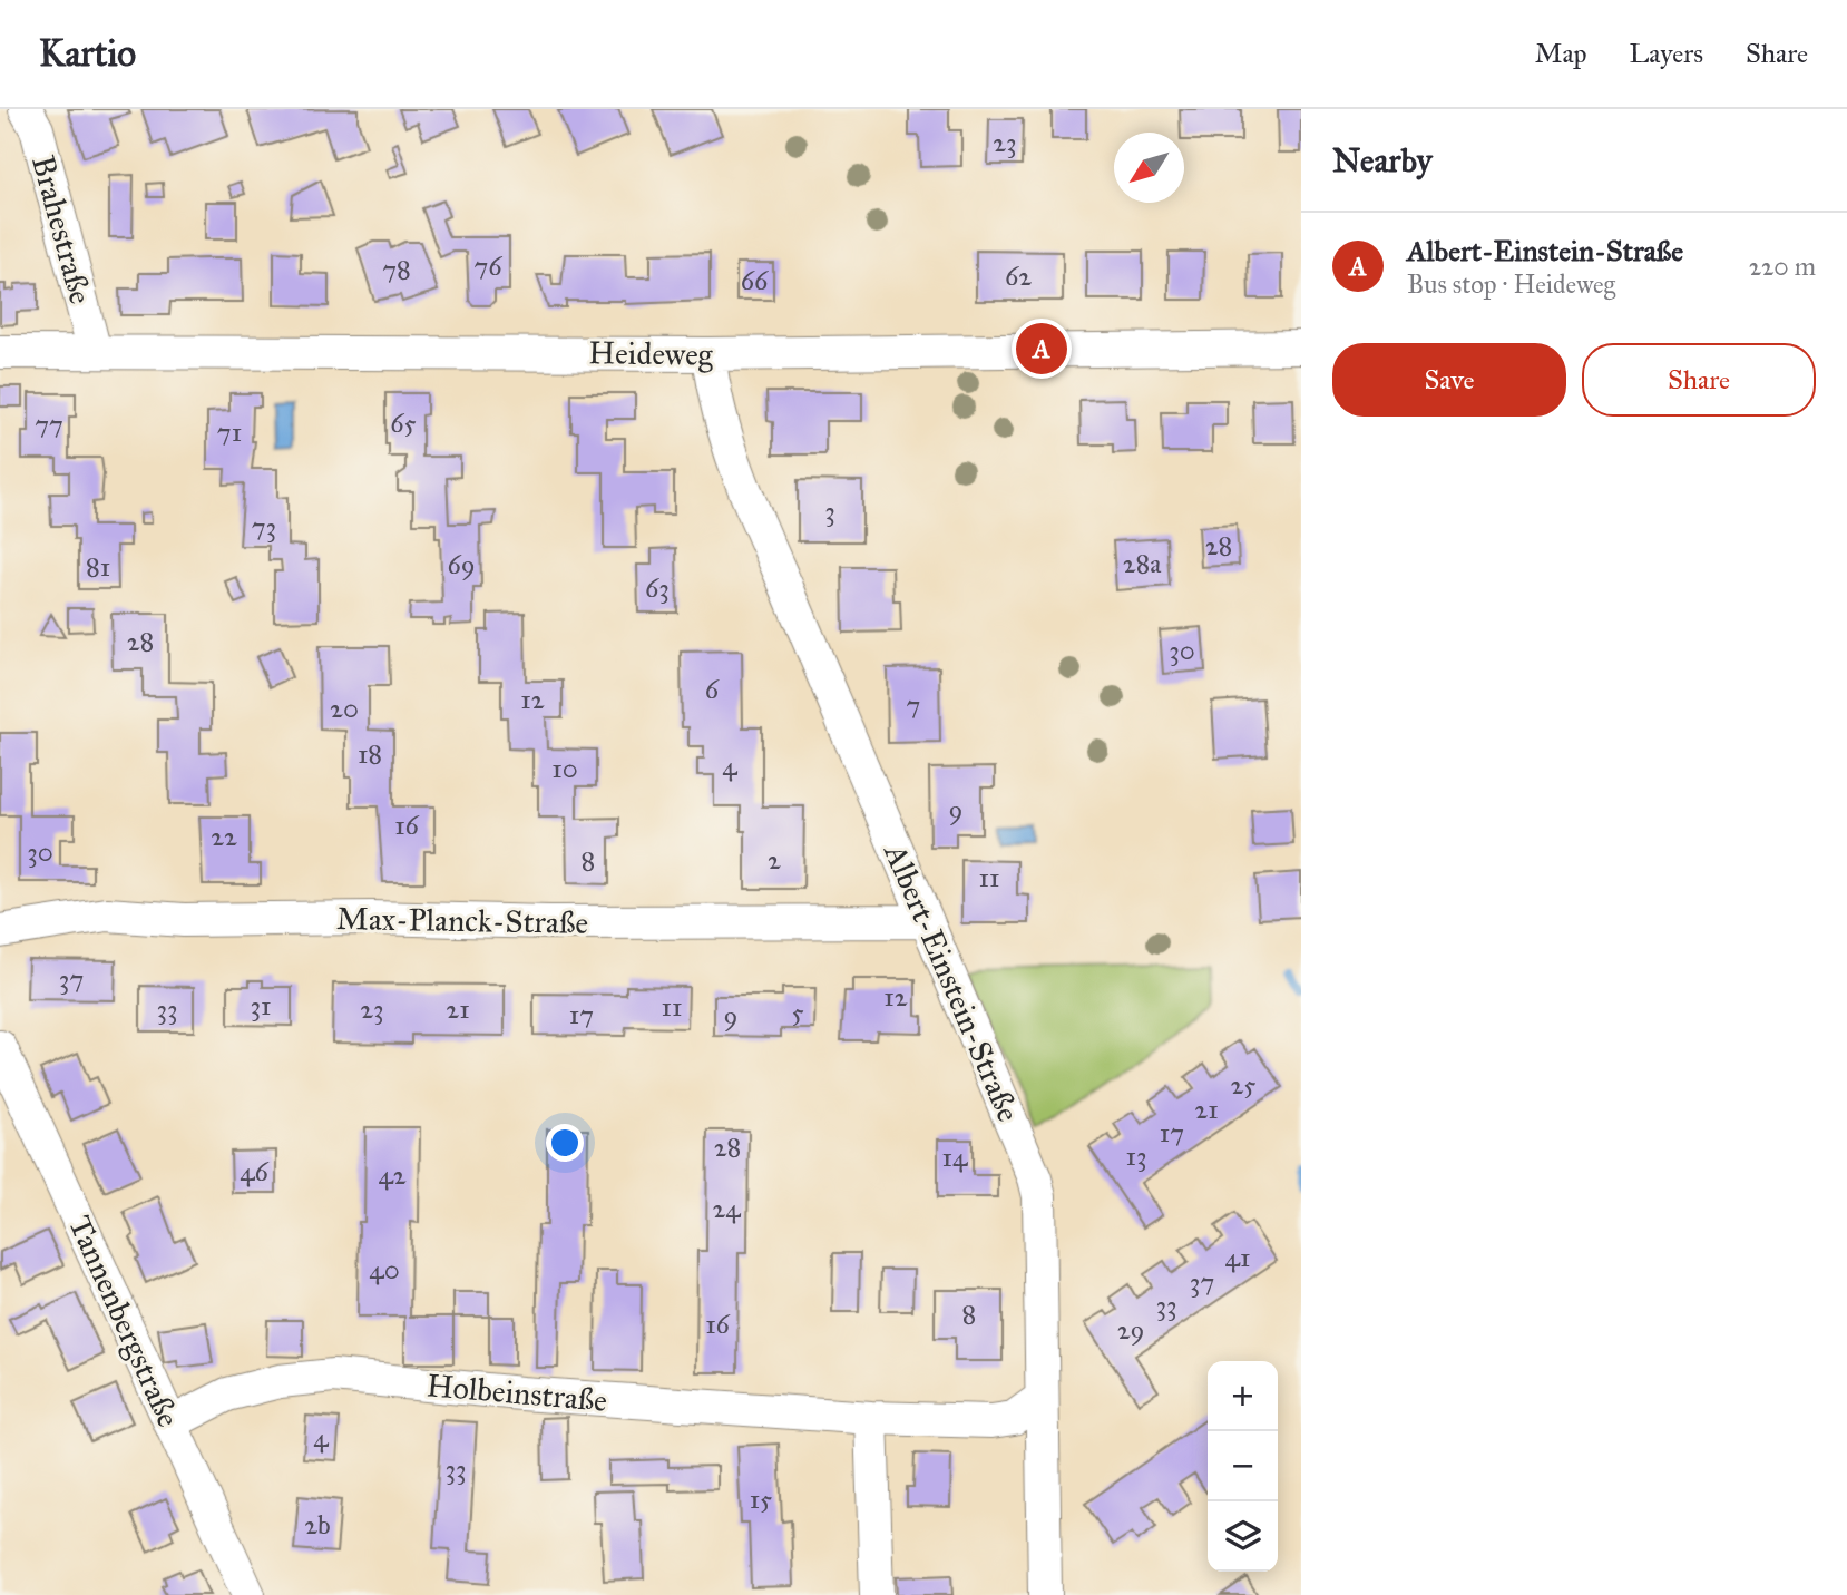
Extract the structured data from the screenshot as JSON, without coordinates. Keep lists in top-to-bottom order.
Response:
{
  "streets": {
    "street": [
      "Brahestraße",
      "Heideweg",
      "Max-Planck-Straße",
      "Albert-Einstein-Straße",
      "Tannenbergstraße",
      "Holbeinstraße"
    ]
  },
  "crossings": [
    ["Brahestraße", "Heideweg"],
    ["Heideweg", "Albert-Einstein-Straße"],
    ["Max-Planck-Straße", "Albert-Einstein-Straße"],
    ["Albert-Einstein-Straße", "Holbeinstraße"],
    ["Tannenbergstraße", "Holbeinstraße"]
  ],
  "house_numbers": [
    "23",
    "76",
    "78",
    "62",
    "66",
    "65",
    "77",
    "71",
    "3",
    "73",
    "28",
    "28a",
    "69",
    "81",
    "63",
    "28",
    "30",
    "6",
    "12",
    "7",
    "20",
    "18",
    "4",
    "10",
    "9",
    "16",
    "22",
    "30",
    "2",
    "8",
    "11",
    "37",
    "12",
    "31",
    "11",
    "33",
    "23",
    "21",
    "5",
    "17",
    "9",
    "25",
    "21",
    "17",
    "28",
    "13",
    "14",
    "46",
    "42",
    "24",
    "41",
    "40",
    "37",
    "33",
    "8",
    "16",
    "29",
    "4",
    "33",
    "15",
    "2b"
  ],
  "north": "bottom left",
  "page": {
    "header": "Kartio",
    "nav": ["Map", "Layers", "Share"],
    "heading": "Nearby",
    "list": [
      {
        "mark": "A",
        "name": "Albert-Einstein-Straße",
        "note": "Bus stop · Heideweg",
        "value": "220 m"
      }
    ],
    "pins": "A",
    "buttons": ["Save", "Share"],
    "map_buttons": ["+", "−"]
  }
}
